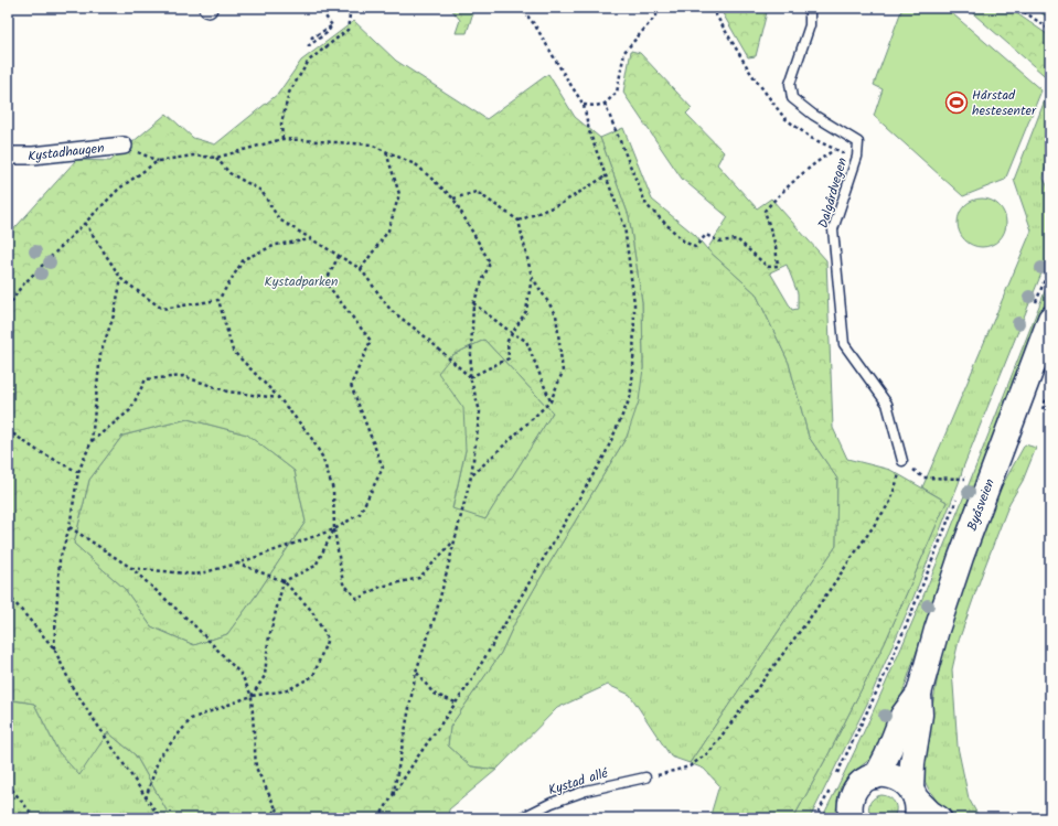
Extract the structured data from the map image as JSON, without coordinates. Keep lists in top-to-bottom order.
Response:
{
  "streets": {
    "main road": ["Byåsveien"],
    "street": ["Kystadhaugen"],
    "lane": ["Dalgårdvegen", "Kystad allé"]
  },
  "parks": ["Kystadparken"],
  "places": {
    "sports": ["Hårstad hestesenter"]
  }
}
